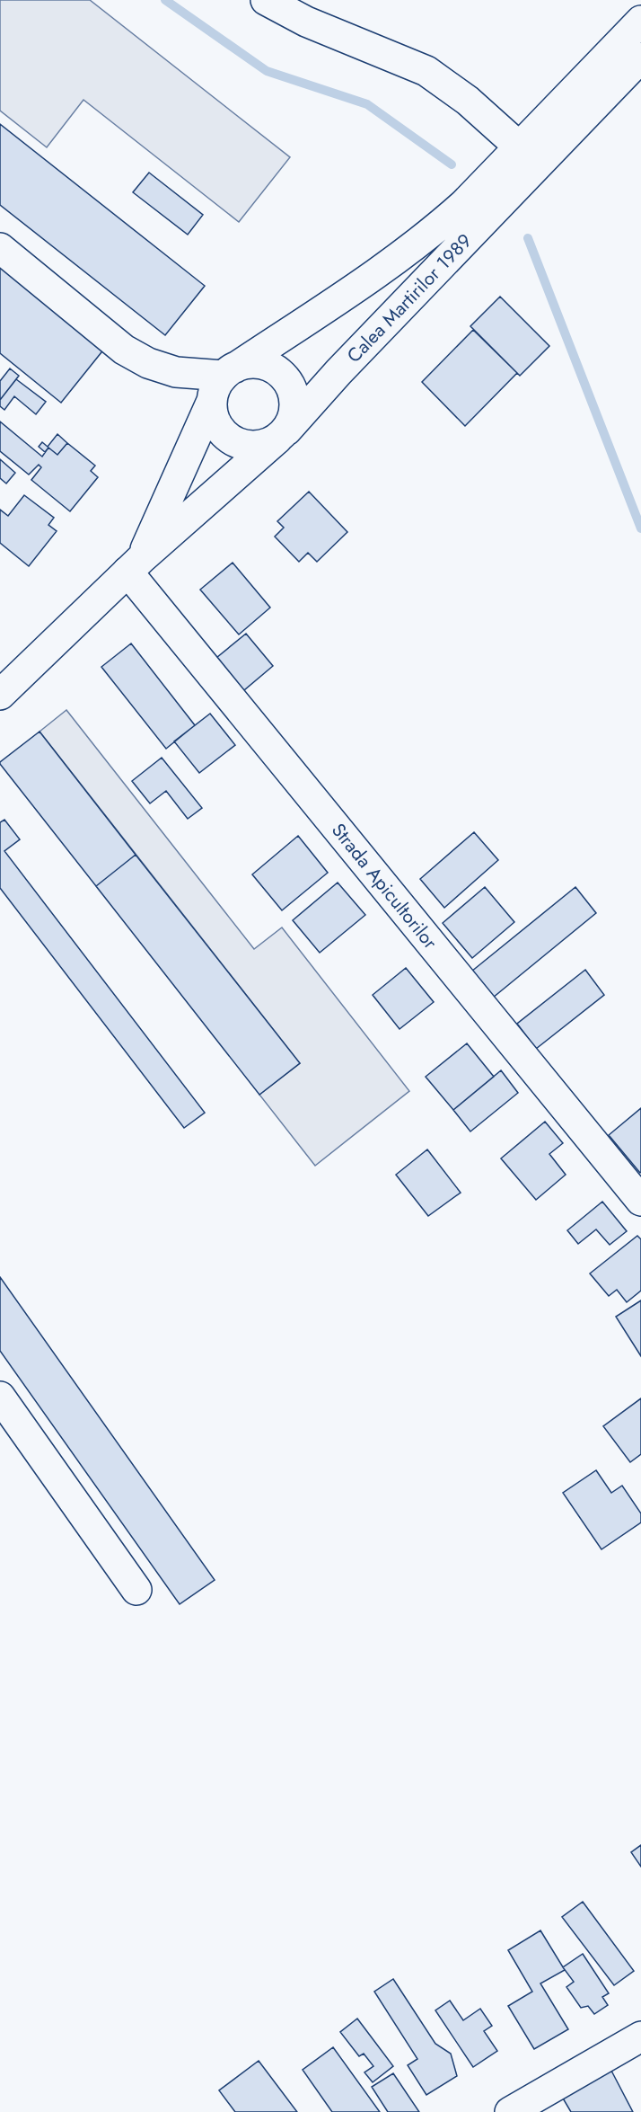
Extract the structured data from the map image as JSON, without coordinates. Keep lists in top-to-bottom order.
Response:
{
  "streets": {
    "main road": ["Calea Martirilor 1989", "Strada Apicultorilor"]
  },
  "crossings": [
    ["Calea Martirilor 1989", "Strada Apicultorilor"]
  ]
}
